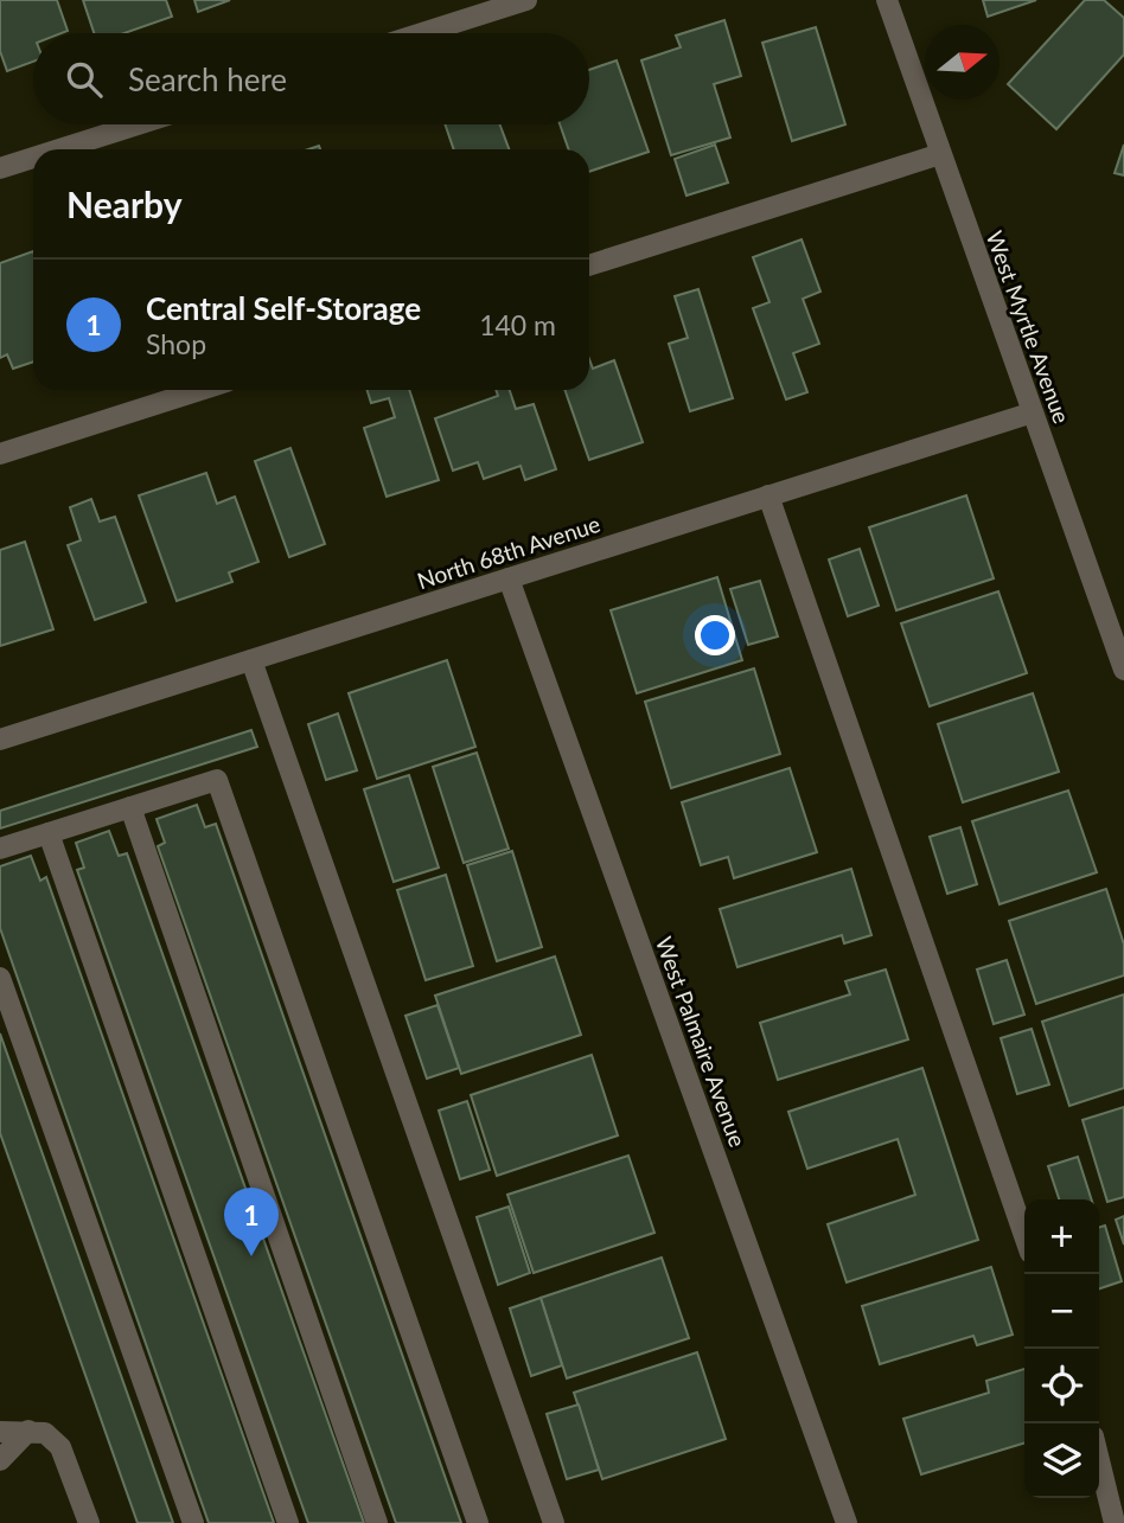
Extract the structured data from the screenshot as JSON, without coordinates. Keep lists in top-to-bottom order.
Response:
{
  "streets": {
    "street": ["West Myrtle Avenue", "North 68th Avenue", "West Palmaire Avenue"]
  },
  "crossings": [
    ["West Myrtle Avenue", "North 68th Avenue"],
    ["North 68th Avenue", "West Palmaire Avenue"]
  ],
  "north": "right",
  "page": {
    "search": "Search here",
    "heading": "Nearby",
    "list": [
      {
        "mark": "1",
        "name": "Central Self-Storage",
        "note": "Shop",
        "value": "140 m"
      }
    ],
    "pins": "1",
    "map_buttons": ["+", "−"]
  }
}
